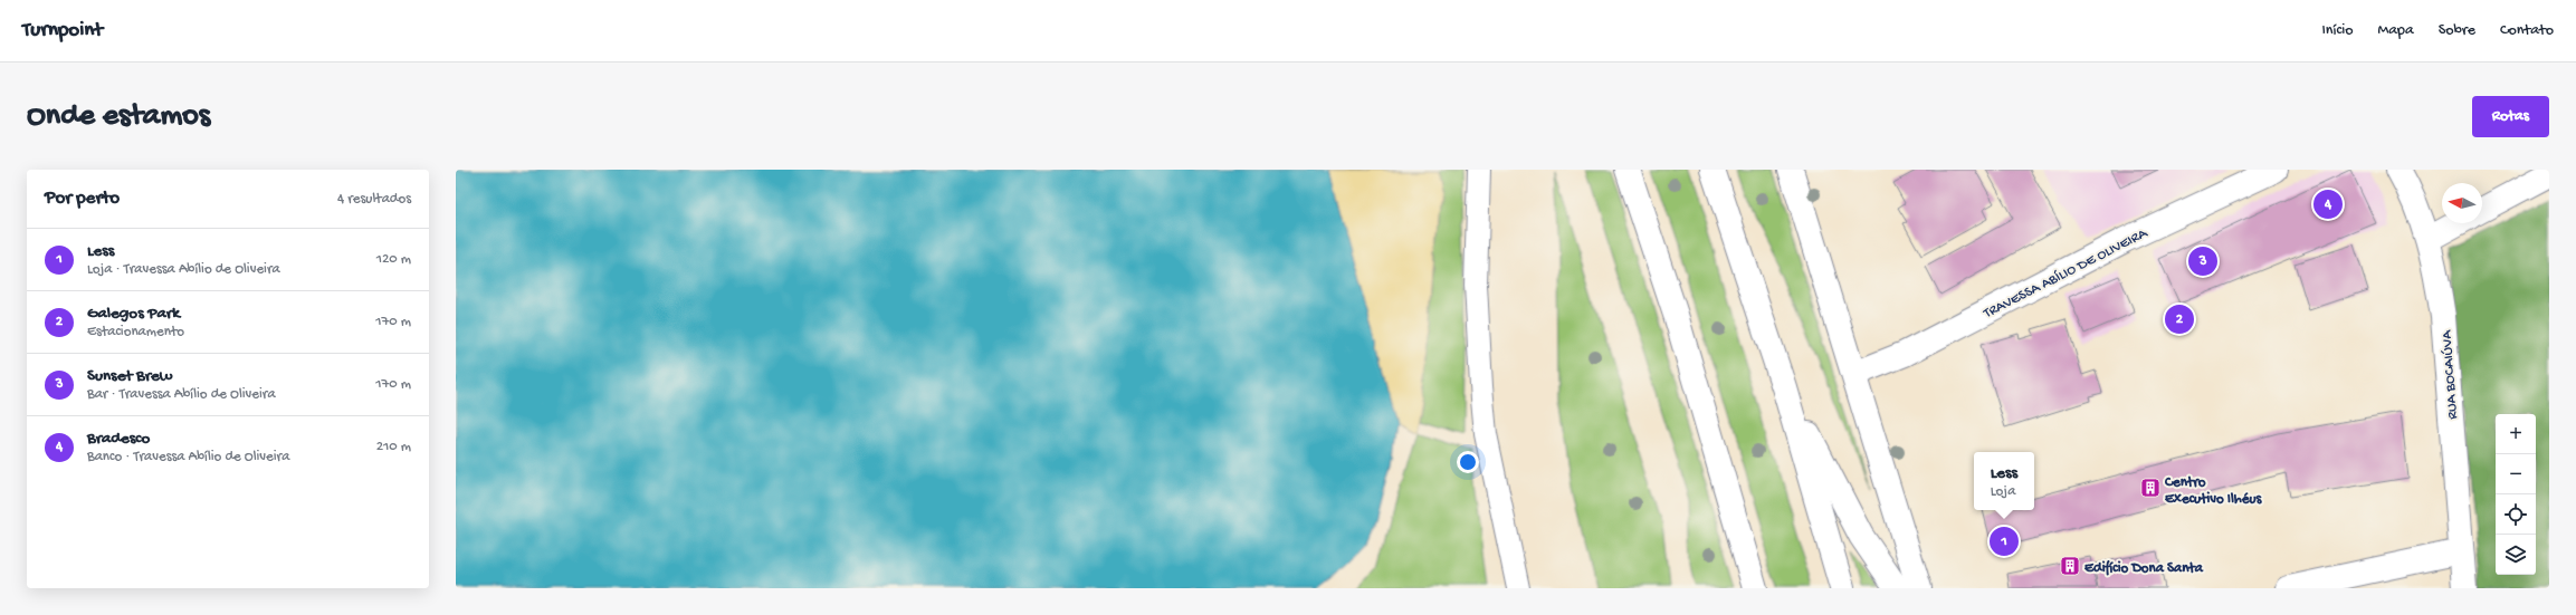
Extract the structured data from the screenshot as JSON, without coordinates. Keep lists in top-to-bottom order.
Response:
{
  "streets": {
    "main road": ["TRAVESSA ABÍLIO DE OLIVEIRA", "RUA BOCAIÚVA"]
  },
  "places": {
    "building": ["Centro Executivo Ilhéus", "Edifício Dona Santa"]
  },
  "north": "left",
  "page": {
    "header": "Turnpoint",
    "nav": [
      "Início",
      "Mapa",
      "Sobre",
      "Contato"
    ],
    "buttons": "Rotas",
    "title": "Onde estamos",
    "heading": ["Por perto", "4 resultados"],
    "pins": [
      "4",
      "3",
      "2",
      "1"
    ],
    "list": [
      {
        "mark": "1",
        "name": "Less",
        "note": "Loja · Travessa Abílio de Oliveira",
        "value": "120 m"
      },
      {
        "mark": "2",
        "name": "Galegos Park",
        "note": "Estacionamento",
        "value": "170 m"
      },
      {
        "mark": "3",
        "name": "Sunset Brew",
        "note": "Bar · Travessa Abílio de Oliveira",
        "value": "170 m"
      },
      {
        "mark": "4",
        "name": "Bradesco",
        "note": "Banco · Travessa Abílio de Oliveira",
        "value": "210 m"
      }
    ],
    "map_buttons": ["+", "−"],
    "popup": ["Less", "Loja"]
  }
}
